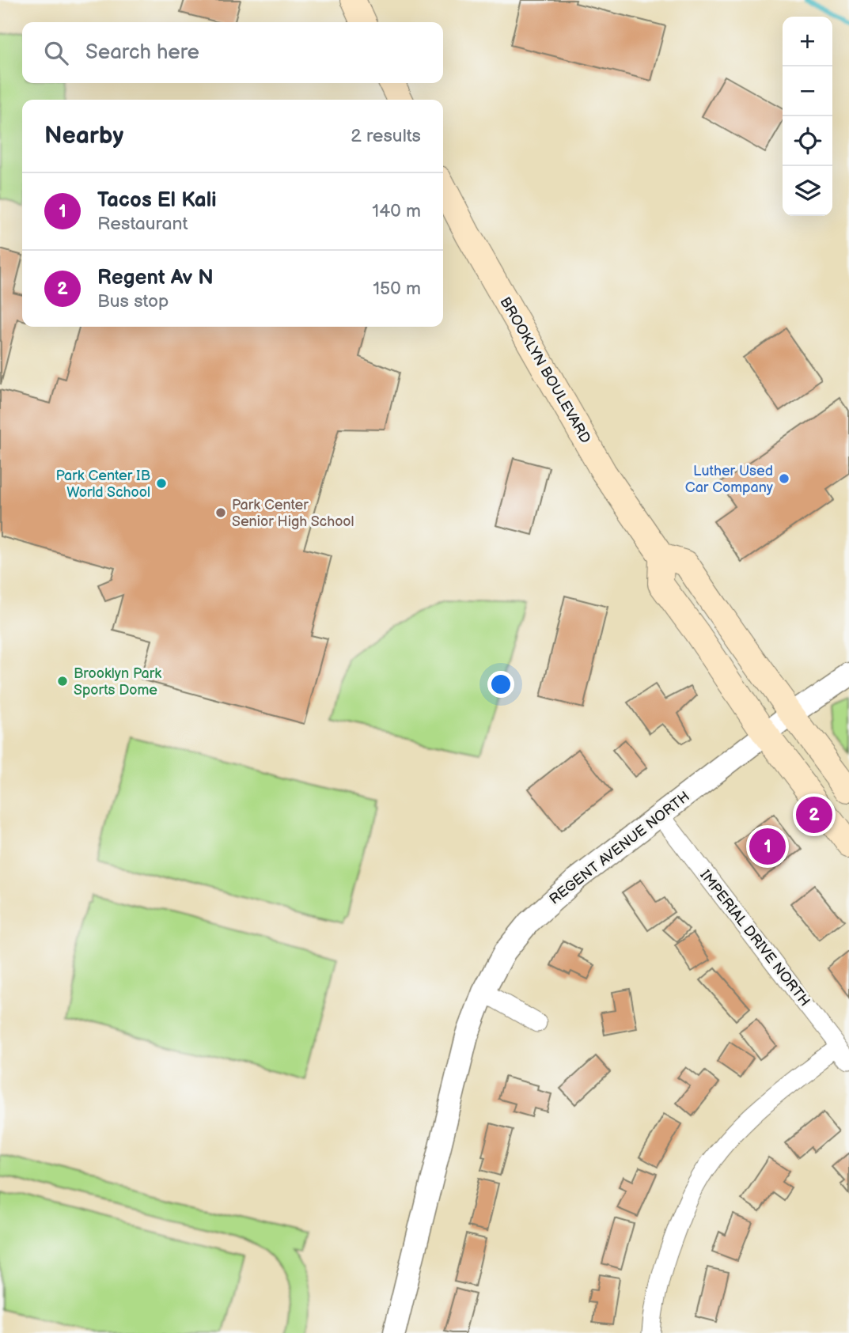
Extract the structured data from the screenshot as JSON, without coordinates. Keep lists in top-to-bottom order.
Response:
{
  "streets": {
    "main road": ["BROOKLYN BOULEVARD"],
    "street": ["REGENT AVENUE NORTH", "IMPERIAL DRIVE NORTH"]
  },
  "crossings": [
    ["REGENT AVENUE NORTH", "IMPERIAL DRIVE NORTH"]
  ],
  "places": [
    "Luther Used Car Company",
    "Park Center IB World School",
    "Park Center Senior High School",
    "Brooklyn Park Sports Dome"
  ],
  "page": {
    "map_buttons": ["+", "−"],
    "search": "Search here",
    "heading": ["Nearby", "2 results"],
    "list": [
      {
        "mark": "1",
        "name": "Tacos El Kali",
        "note": "Restaurant",
        "value": "140 m"
      },
      {
        "mark": "2",
        "name": "Regent Av N",
        "note": "Bus stop",
        "value": "150 m"
      }
    ],
    "pins": ["2", "1"]
  }
}
